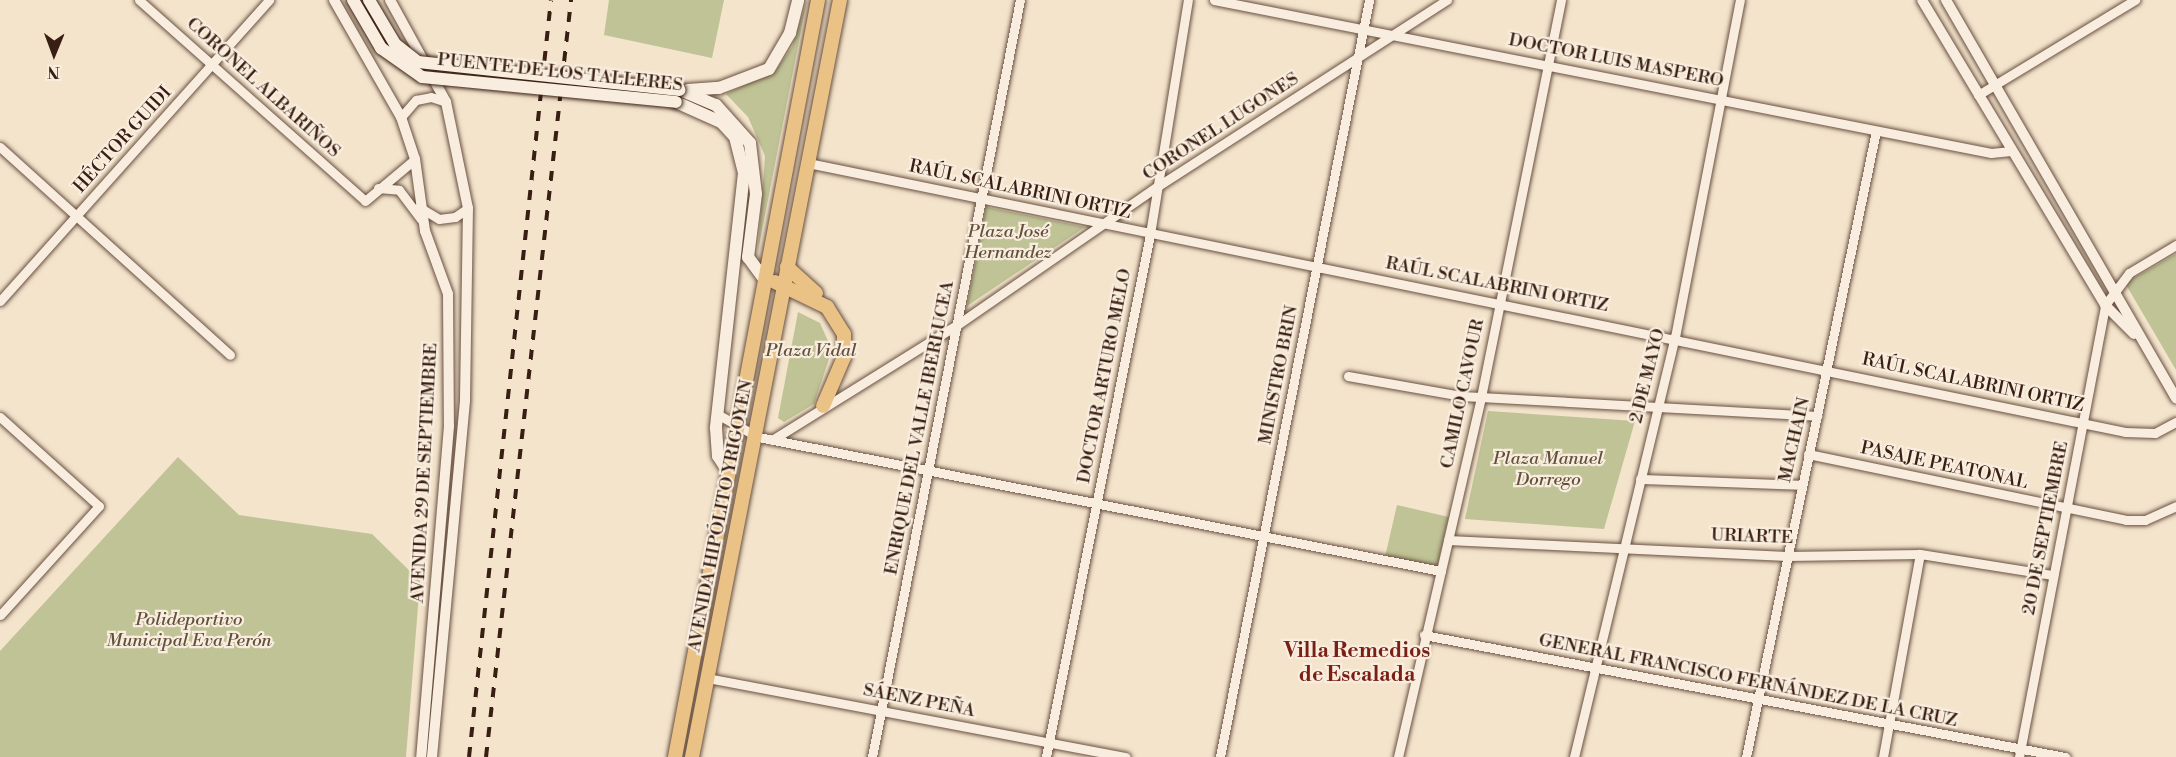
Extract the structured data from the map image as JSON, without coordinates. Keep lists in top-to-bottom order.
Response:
{
  "streets": {
    "main road": ["PUENTE DE LOS TALLERES", "AVENIDA HIPÓLITO YRIGOYEN"],
    "street": [
      "DOCTOR LUIS MASPERO",
      "CORONEL ALBARIÑOS",
      "CORONEL LUGONES",
      "HÉCTOR GUIDI",
      "RAÚL SCALABRINI ORTIZ",
      "MINISTRO BRIN",
      "DOCTOR ARTURO MELO",
      "2 DE MAYO",
      "CAMILO CAVOUR",
      "ENRIQUE DEL VALLE IBERLUCEA",
      "MACHAIN",
      "PASAJE PEATONAL",
      "AVENIDA 29 DE SEPTIEMBRE",
      "20 DE SEPTIEMBRE",
      "URIARTE",
      "GENERAL FRANCISCO FERNÁNDEZ DE LA CRUZ",
      "SÁENZ PEÑA"
    ]
  },
  "crossings": [
    ["DOCTOR LUIS MASPERO", "CORONEL LUGONES"],
    ["DOCTOR LUIS MASPERO", "MINISTRO BRIN"],
    ["DOCTOR LUIS MASPERO", "2 DE MAYO"],
    ["DOCTOR LUIS MASPERO", "CAMILO CAVOUR"],
    ["DOCTOR LUIS MASPERO", "MACHAIN"],
    ["PUENTE DE LOS TALLERES", "AVENIDA HIPÓLITO YRIGOYEN"],
    ["CORONEL ALBARIÑOS", "HÉCTOR GUIDI"],
    ["CORONEL LUGONES", "RAÚL SCALABRINI ORTIZ"],
    ["CORONEL LUGONES", "MINISTRO BRIN"],
    ["CORONEL LUGONES", "DOCTOR ARTURO MELO"],
    ["CORONEL LUGONES", "ENRIQUE DEL VALLE IBERLUCEA"],
    ["CORONEL LUGONES", "AVENIDA HIPÓLITO YRIGOYEN"],
    ["RAÚL SCALABRINI ORTIZ", "MINISTRO BRIN"],
    ["RAÚL SCALABRINI ORTIZ", "DOCTOR ARTURO MELO"],
    ["RAÚL SCALABRINI ORTIZ", "2 DE MAYO"],
    ["RAÚL SCALABRINI ORTIZ", "CAMILO CAVOUR"],
    ["RAÚL SCALABRINI ORTIZ", "ENRIQUE DEL VALLE IBERLUCEA"],
    ["RAÚL SCALABRINI ORTIZ", "MACHAIN"],
    ["RAÚL SCALABRINI ORTIZ", "AVENIDA HIPÓLITO YRIGOYEN"],
    ["RAÚL SCALABRINI ORTIZ", "20 DE SEPTIEMBRE"],
    ["DOCTOR ARTURO MELO", "SÁENZ PEÑA"],
    ["2 DE MAYO", "URIARTE"],
    ["2 DE MAYO", "GENERAL FRANCISCO FERNÁNDEZ DE LA CRUZ"],
    ["CAMILO CAVOUR", "URIARTE"],
    ["CAMILO CAVOUR", "GENERAL FRANCISCO FERNÁNDEZ DE LA CRUZ"],
    ["ENRIQUE DEL VALLE IBERLUCEA", "SÁENZ PEÑA"],
    ["MACHAIN", "PASAJE PEATONAL"],
    ["MACHAIN", "URIARTE"],
    ["MACHAIN", "GENERAL FRANCISCO FERNÁNDEZ DE LA CRUZ"],
    ["PASAJE PEATONAL", "20 DE SEPTIEMBRE"],
    ["AVENIDA HIPÓLITO YRIGOYEN", "SÁENZ PEÑA"],
    ["20 DE SEPTIEMBRE", "URIARTE"],
    ["20 DE SEPTIEMBRE", "GENERAL FRANCISCO FERNÁNDEZ DE LA CRUZ"]
  ],
  "districts": ["Villa Remedios de Escalada"],
  "parks": [
    "Plaza José Hernandez",
    "Plaza Vidal",
    "Plaza Manuel Dorrego",
    "Polideportivo Municipal Eva Perón"
  ],
  "north": "bottom"
}
